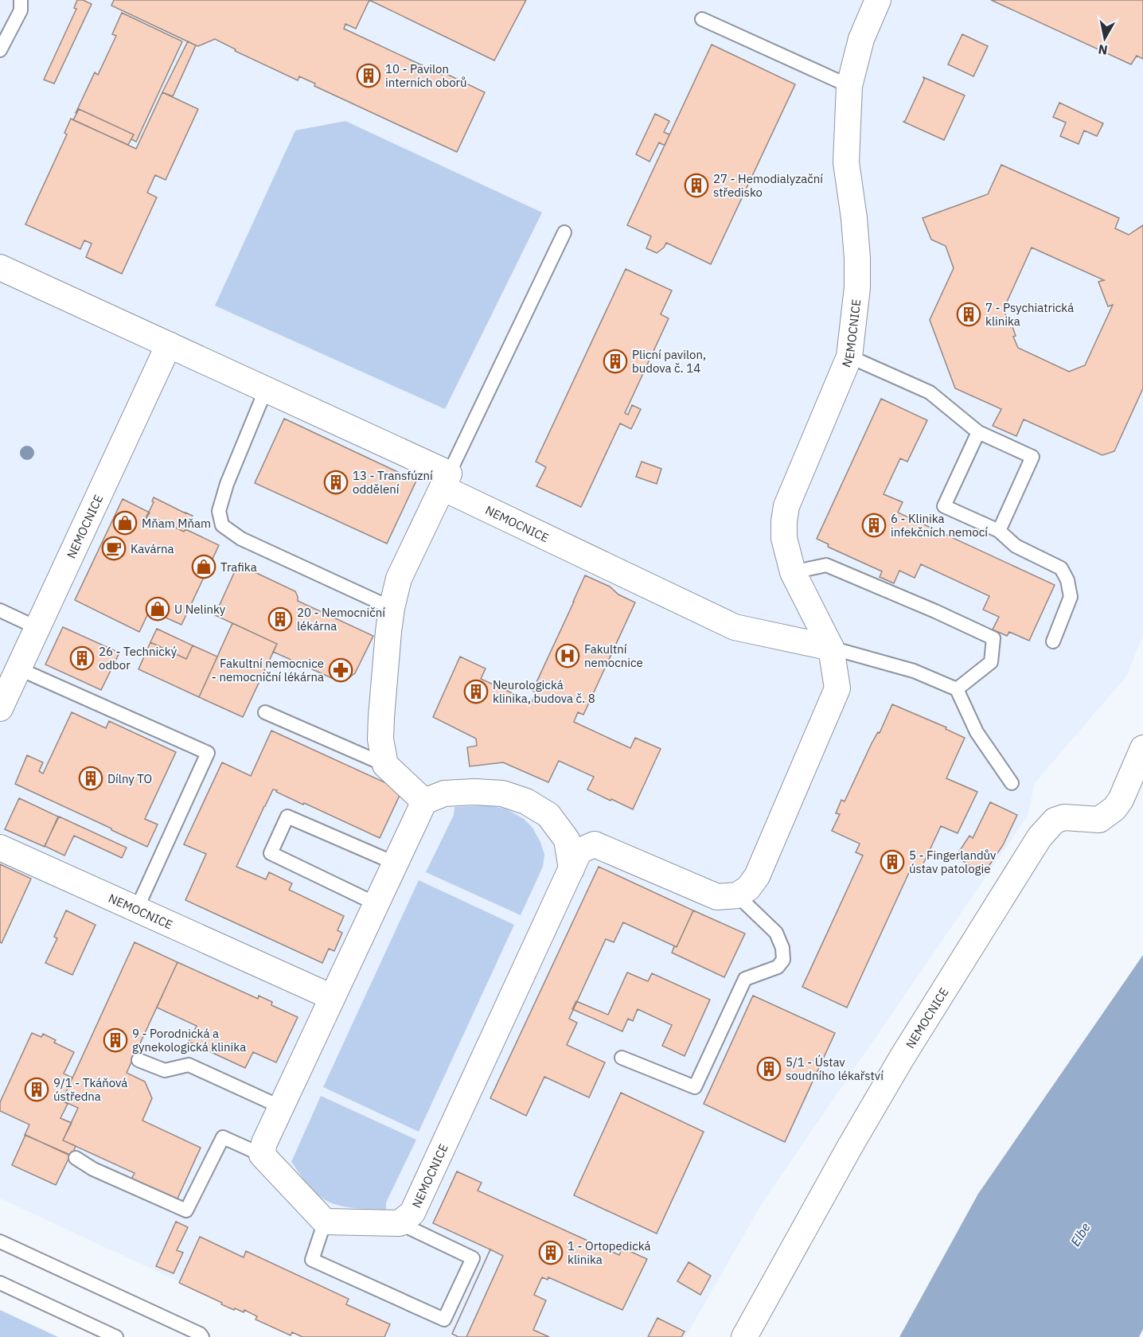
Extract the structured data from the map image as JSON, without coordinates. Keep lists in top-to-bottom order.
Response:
{
  "streets": {
    "street": ["NEMOCNICE"]
  },
  "water": ["Elbe"],
  "places": {
    "building": [
      "10 - Pavilon interních oborů",
      "27 - Hemodialyzační středisko",
      "7 - Psychiatrická klinika",
      "Plicní pavilon, budova č. 14",
      "13 - Transfúzní oddělení",
      "6 - Klinika infekčních nemocí",
      "20 - Nemocniční lékárna",
      "26 - Technický odbor",
      "Neurologická klinika, budova č. 8",
      "Dílny TO",
      "5 - Fingerlandův ústav patologie",
      "9 - Porodnická a gynekologická klinika",
      "5/1 - Ústav soudního lékařství",
      "9/1 - Tkáňová ústředna",
      "1 - Ortopedická klinika"
    ],
    "shop": ["Mňam Mňam", "Trafika", "U Nelinky"],
    "cafe": ["Kavárna"],
    "hospital": ["Fakultní nemocnice"],
    "pharmacy": ["Fakultní nemocnice - nemocniční lékárna"]
  },
  "north": "bottom"
}
